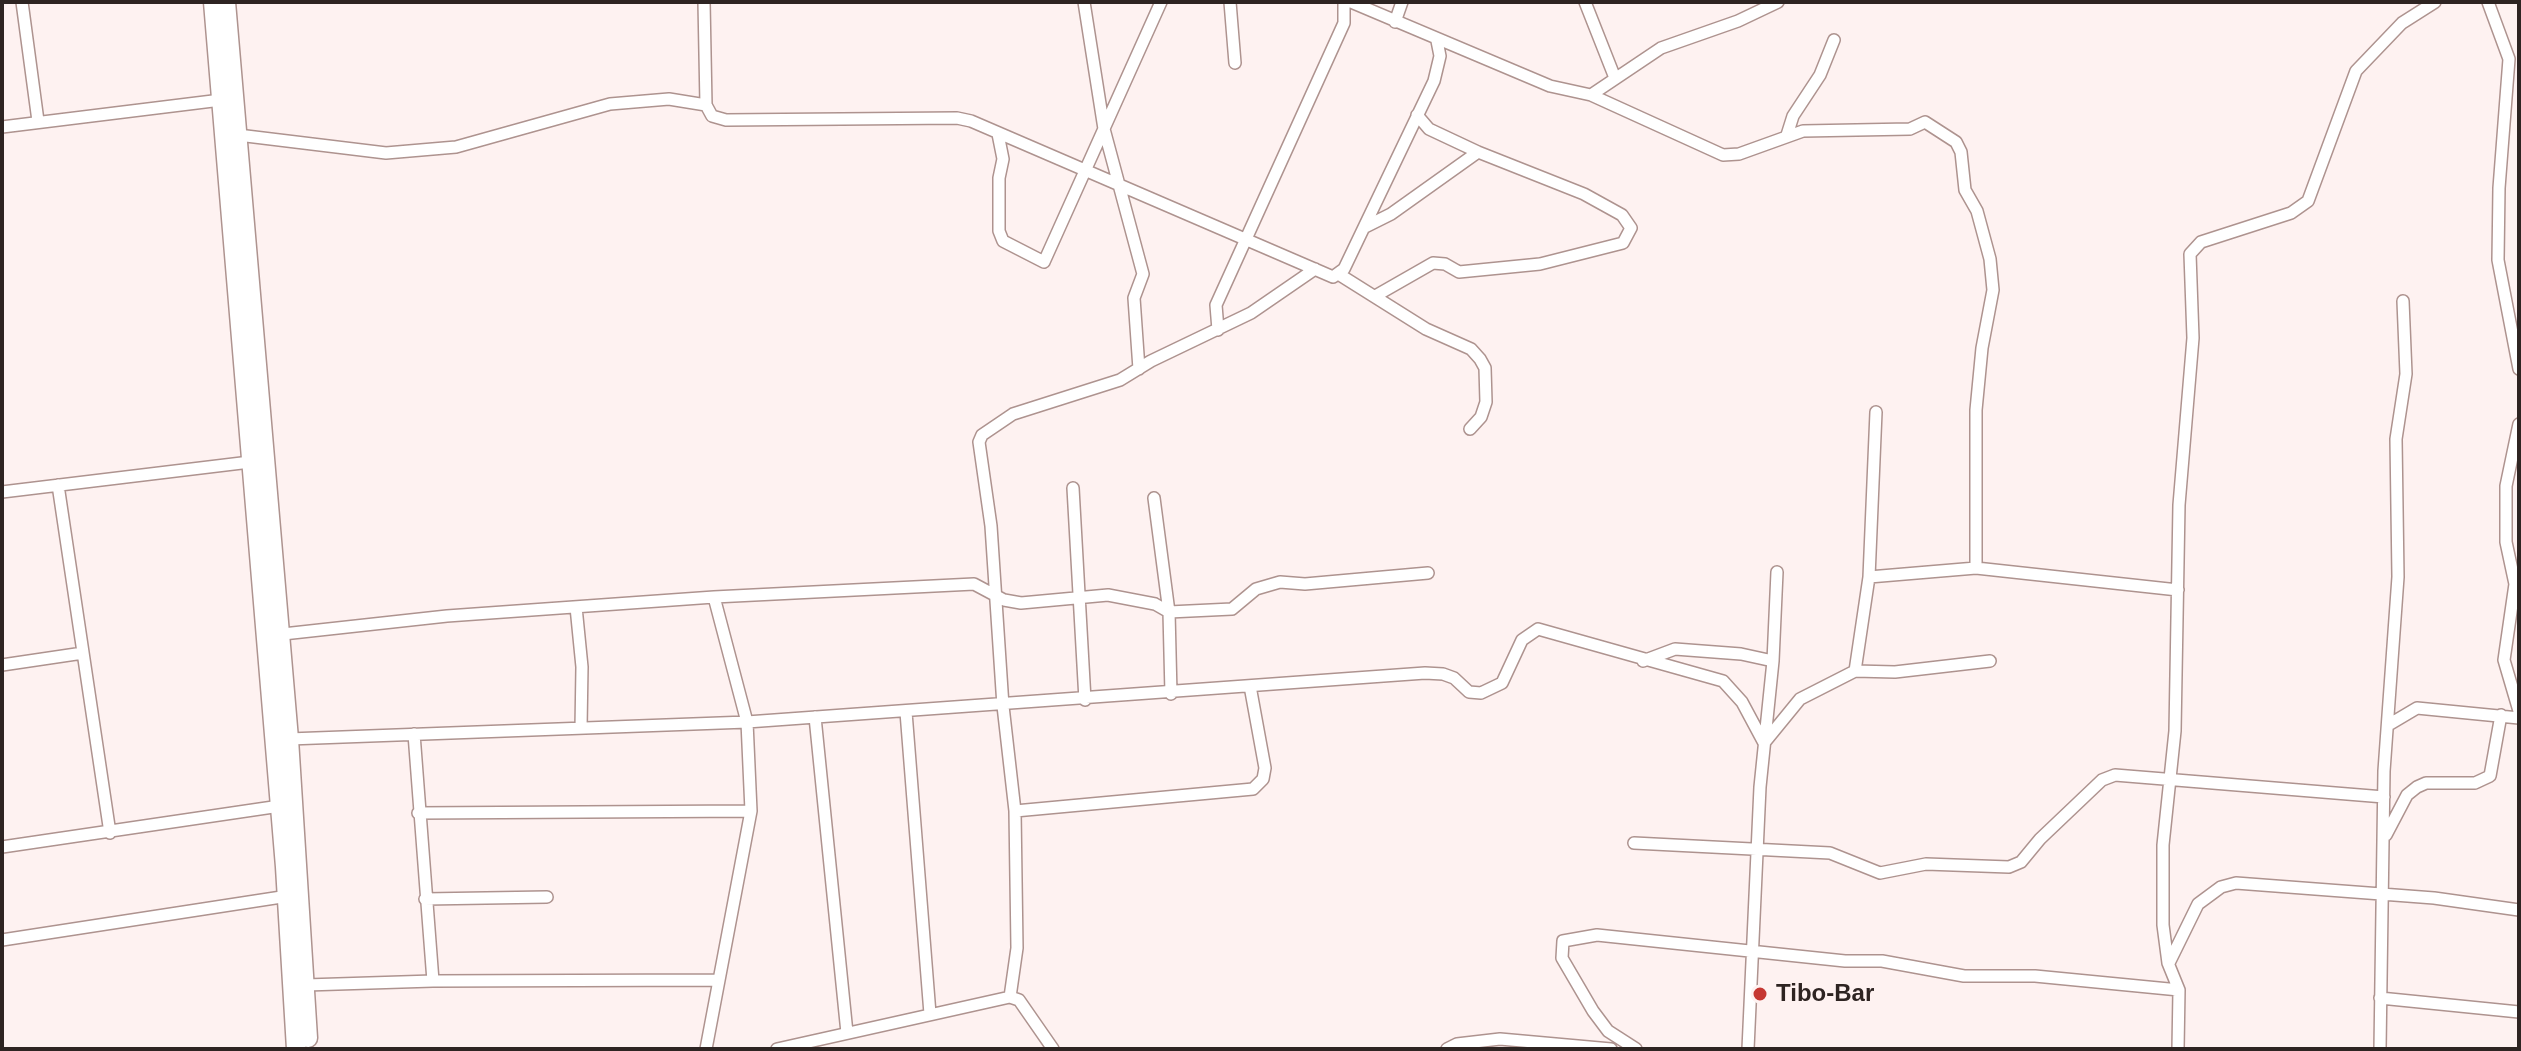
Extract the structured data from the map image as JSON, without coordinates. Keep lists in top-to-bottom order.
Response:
{
  "places": ["Tibo-Bar"]
}
